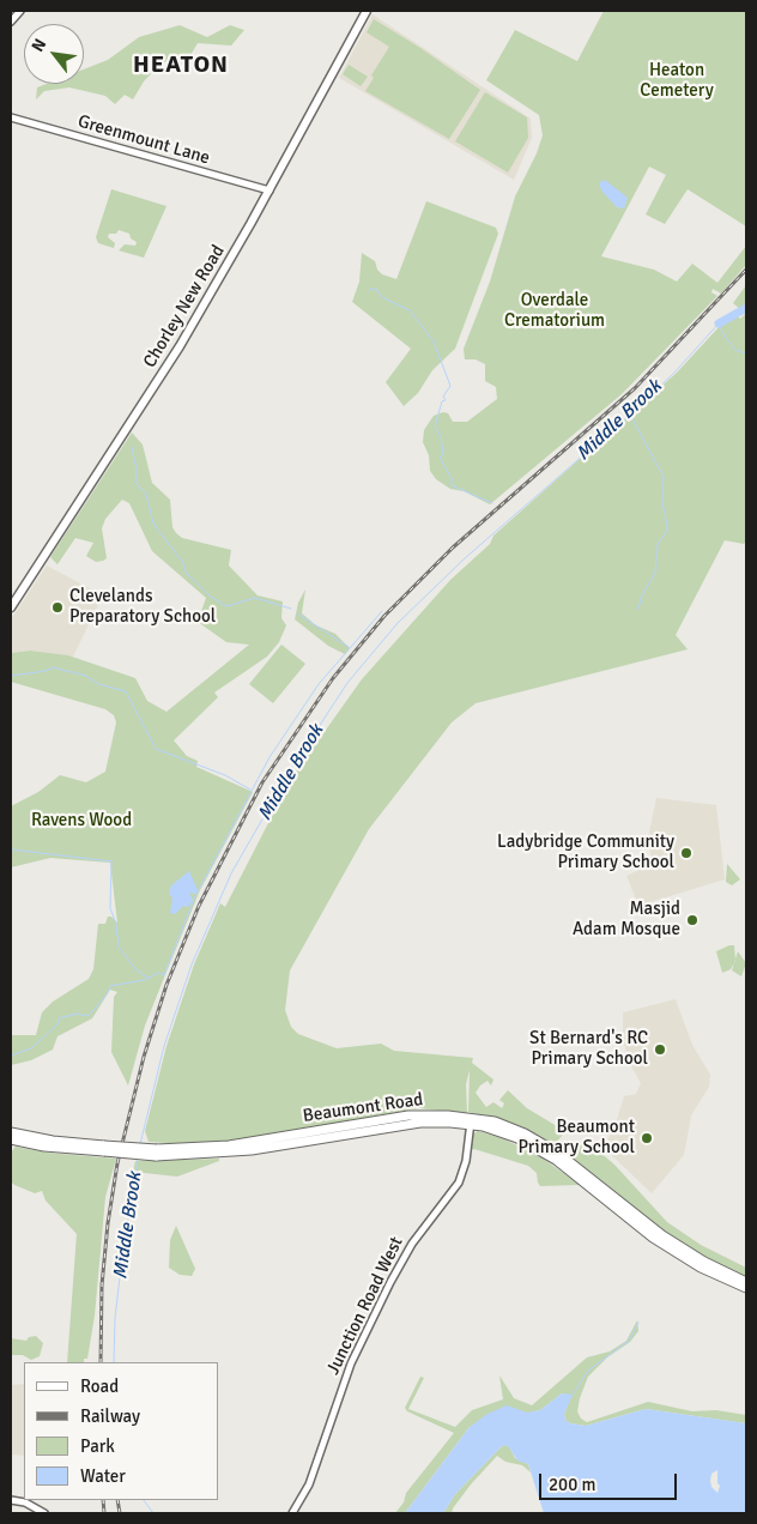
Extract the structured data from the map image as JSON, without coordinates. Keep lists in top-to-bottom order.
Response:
{
  "streets": {
    "highway": ["Beaumont Road"],
    "main road": ["Chorley New Road"],
    "street": ["Greenmount Lane", "Junction Road West"]
  },
  "crossings": [
    ["Greenmount Lane", "Chorley New Road"],
    ["Beaumont Road", "Junction Road West"]
  ],
  "districts": ["HEATON"],
  "water": ["Middle Brook"],
  "parks": ["Heaton Cemetery", "Overdale Crematorium", "Ravens Wood"],
  "places": [
    "Clevelands Preparatory School",
    "Ladybridge Community Primary School",
    "Masjid Adam Mosque",
    "St Bernard's RC Primary School",
    "Beaumont Primary School"
  ],
  "legend": [
    "Road",
    "Railway",
    "Park",
    "Water"
  ],
  "scale_bar": "200 m",
  "north": "top left"
}
